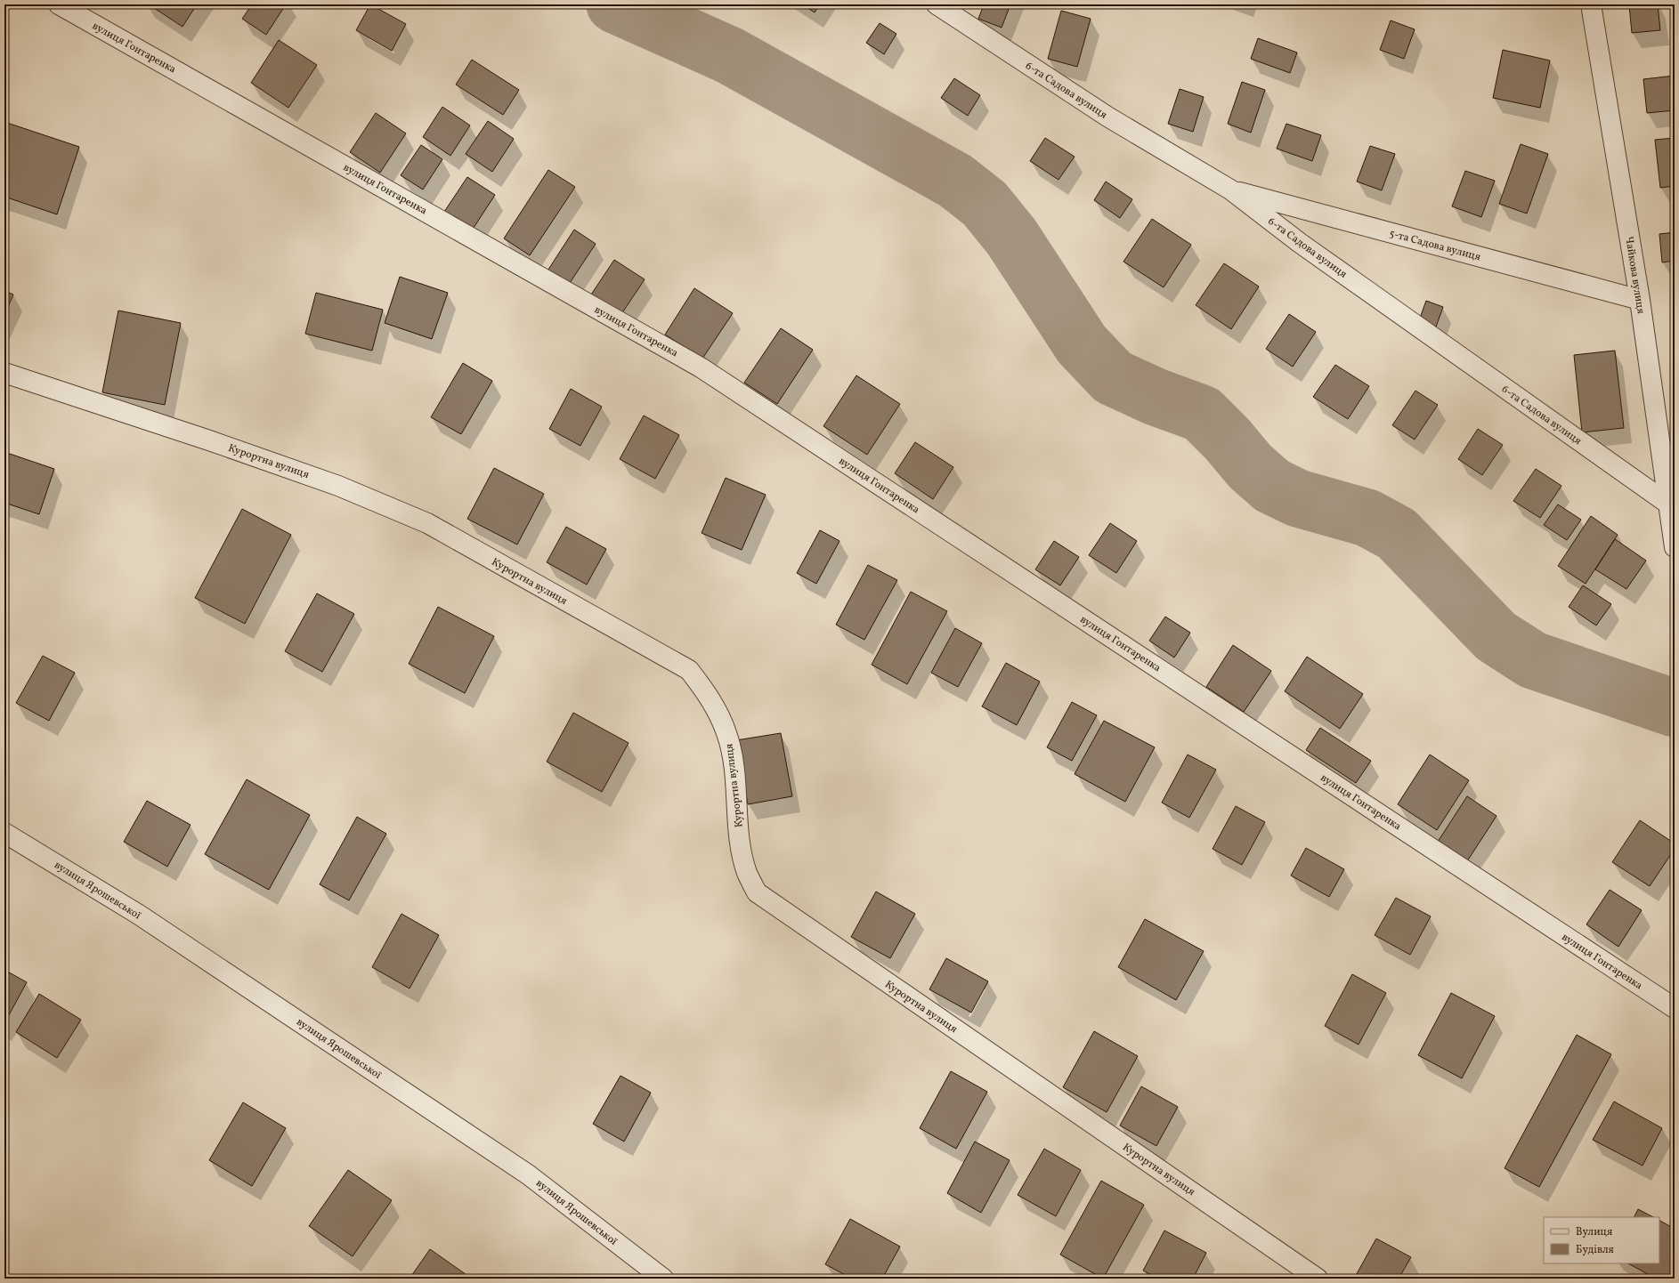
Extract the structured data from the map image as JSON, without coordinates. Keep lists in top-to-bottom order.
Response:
{
  "streets": {
    "street": [
      "вулиця Гонтаренка",
      "6-та Садова вулиця",
      "5-та Садова вулиця",
      "Чайкова вулиця",
      "Курортна вулиця",
      "вулиця Ярошевської"
    ]
  },
  "crossings": [
    ["6-та Садова вулиця", "5-та Садова вулиця"],
    ["6-та Садова вулиця", "Чайкова вулиця"],
    ["5-та Садова вулиця", "Чайкова вулиця"]
  ],
  "legend": ["Вулиця", "Будівля"]
}
